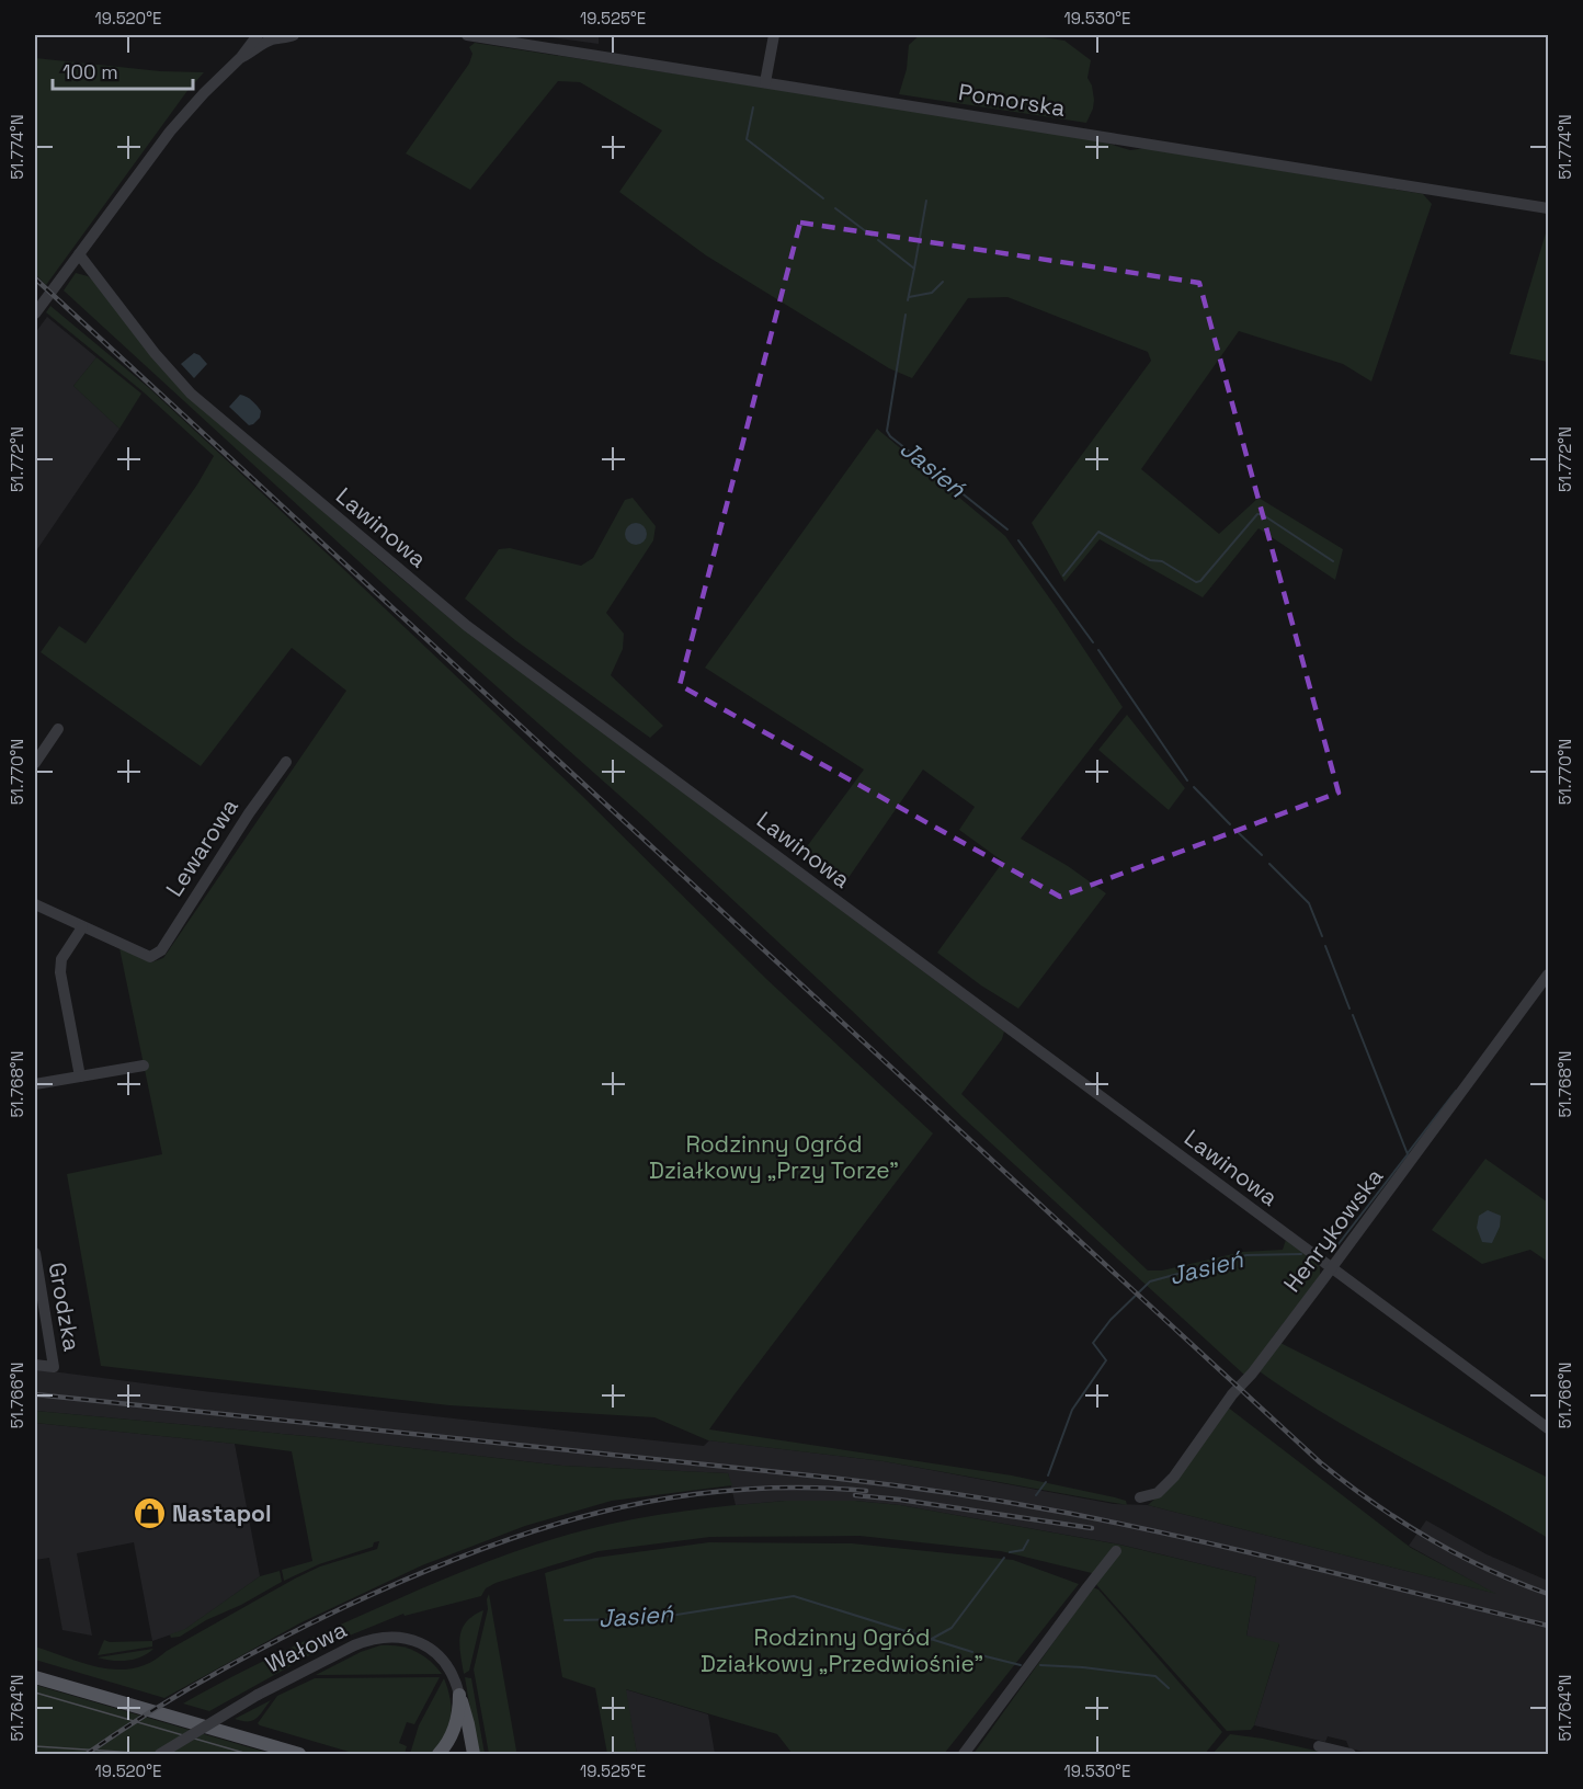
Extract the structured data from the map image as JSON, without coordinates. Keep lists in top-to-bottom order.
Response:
{
  "streets": {
    "street": [
      "Pomorska",
      "Lawinowa",
      "Lewarowa",
      "Henrykowska",
      "Grodzka",
      "Wałowa"
    ]
  },
  "crossings": [
    ["Lawinowa", "Henrykowska"]
  ],
  "water": ["Jasień"],
  "parks": ["Rodzinny Ogród Działkowy „Przy Torze”", "Rodzinny Ogród Działkowy „Przedwiośnie”"],
  "places": {
    "shop": ["Nastapol"]
  },
  "scale_bar": "100 m",
  "coordinates": [
    "19.520°E",
    "19.525°E",
    "19.530°E",
    "51.774°N",
    "51.772°N",
    "51.770°N",
    "51.768°N",
    "51.766°N",
    "51.764°N"
  ]
}
